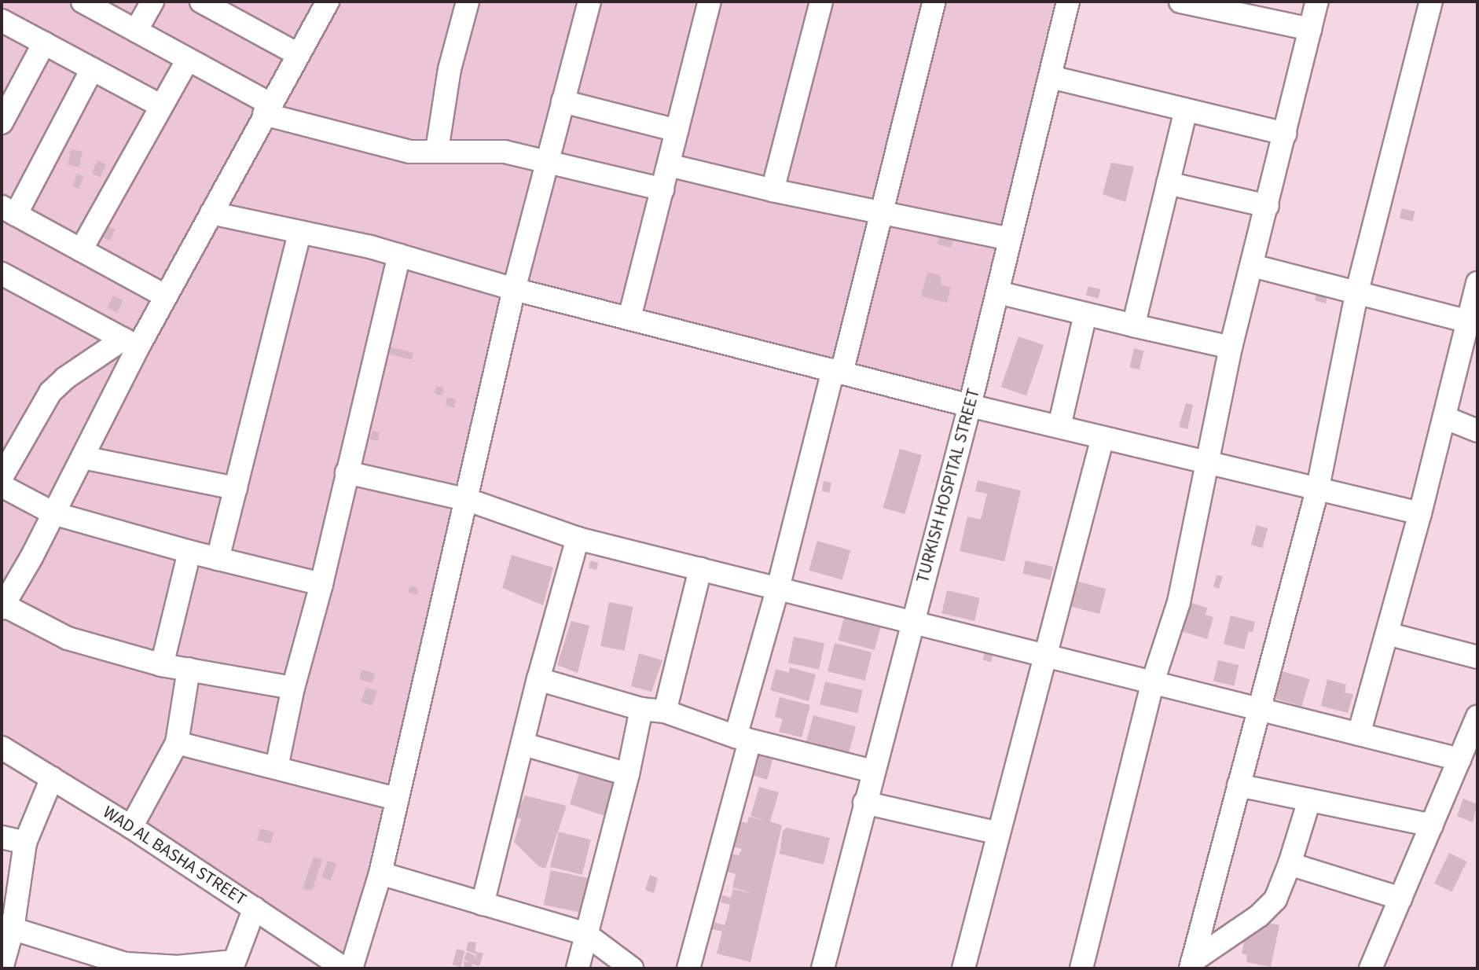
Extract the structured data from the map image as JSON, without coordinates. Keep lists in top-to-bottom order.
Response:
{
  "streets": {
    "street": ["TURKISH HOSPITAL STREET", "WAD AL BASHA STREET"]
  }
}
